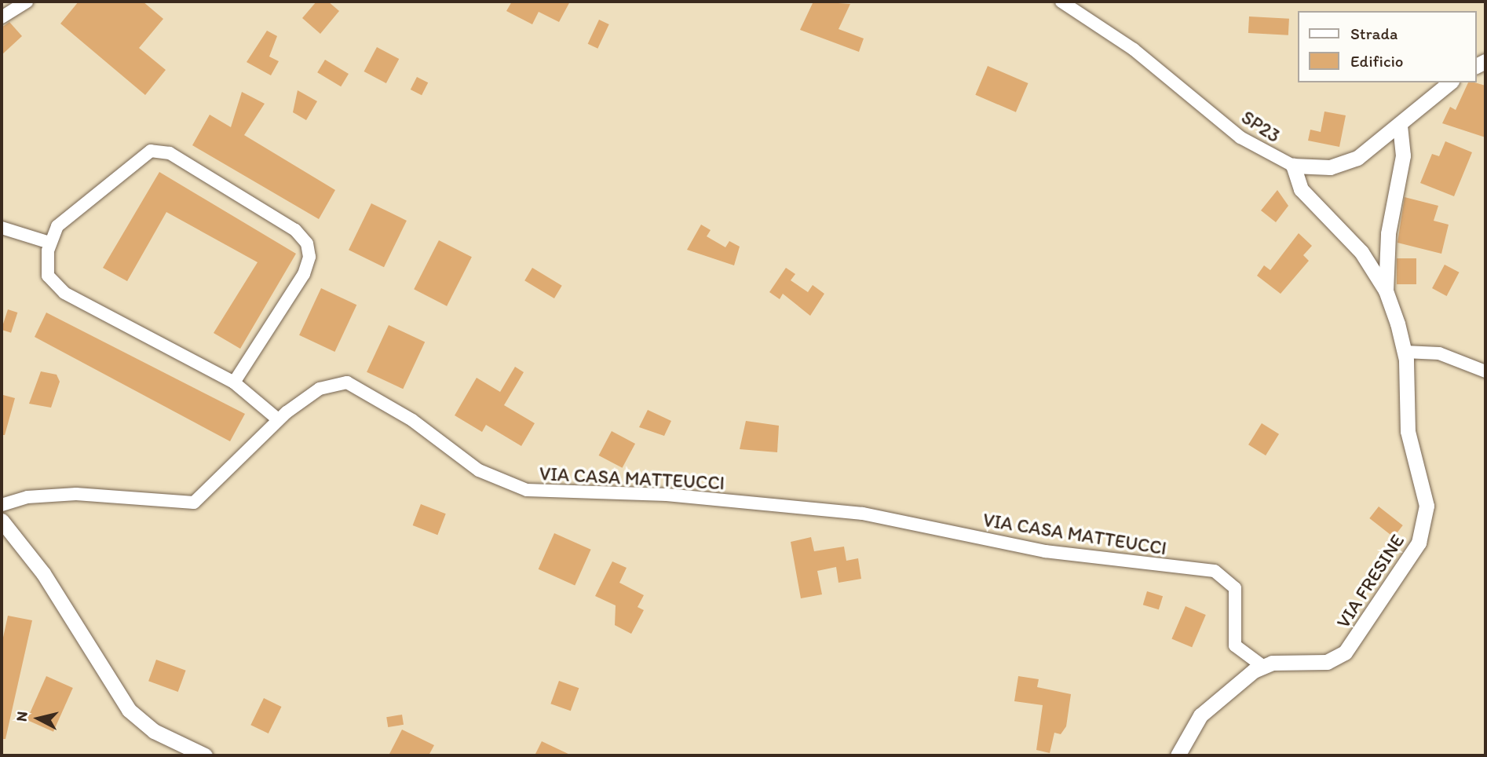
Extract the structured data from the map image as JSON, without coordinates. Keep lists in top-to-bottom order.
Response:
{
  "streets": {
    "street": ["SP23", "VIA CASA MATTEUCCI", "VIA FRESINE"]
  },
  "crossings": [
    ["VIA CASA MATTEUCCI", "VIA FRESINE"]
  ],
  "legend": ["Strada", "Edificio"],
  "north": "left"
}
